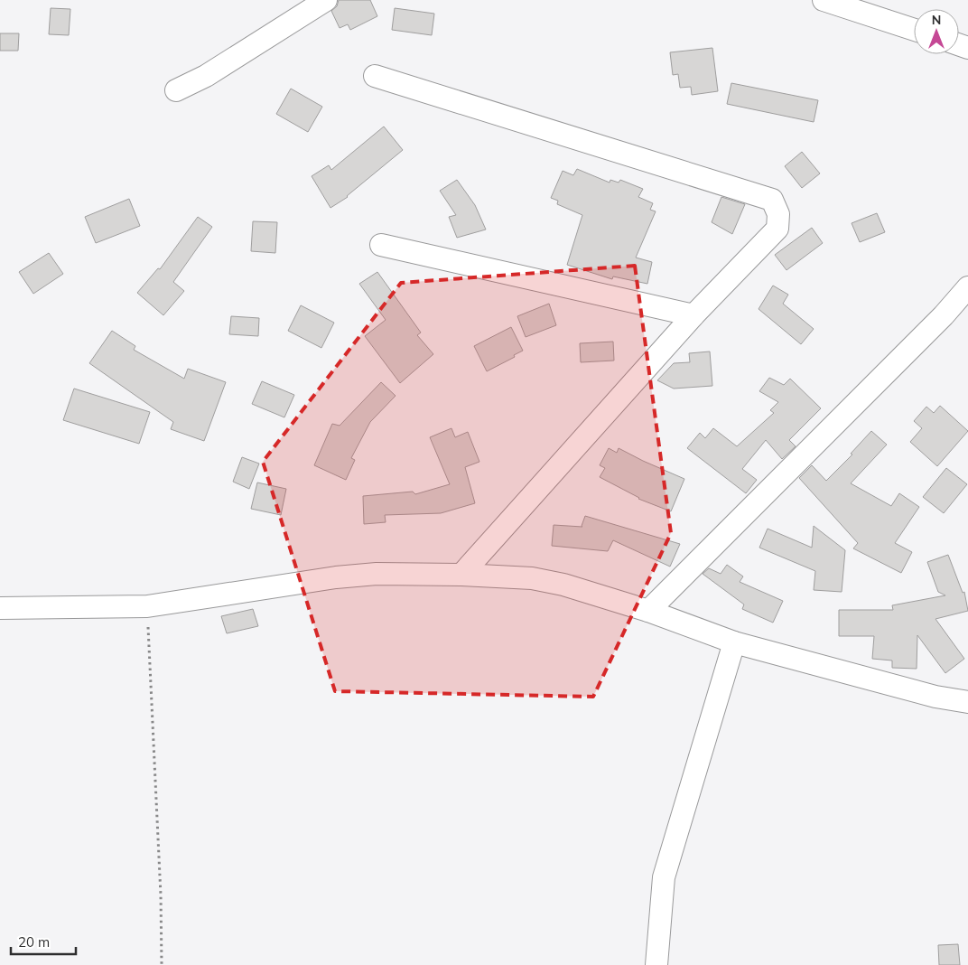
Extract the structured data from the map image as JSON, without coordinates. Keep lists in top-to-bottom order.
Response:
{
  "scale_bar": "20 m",
  "north": "top"
}
